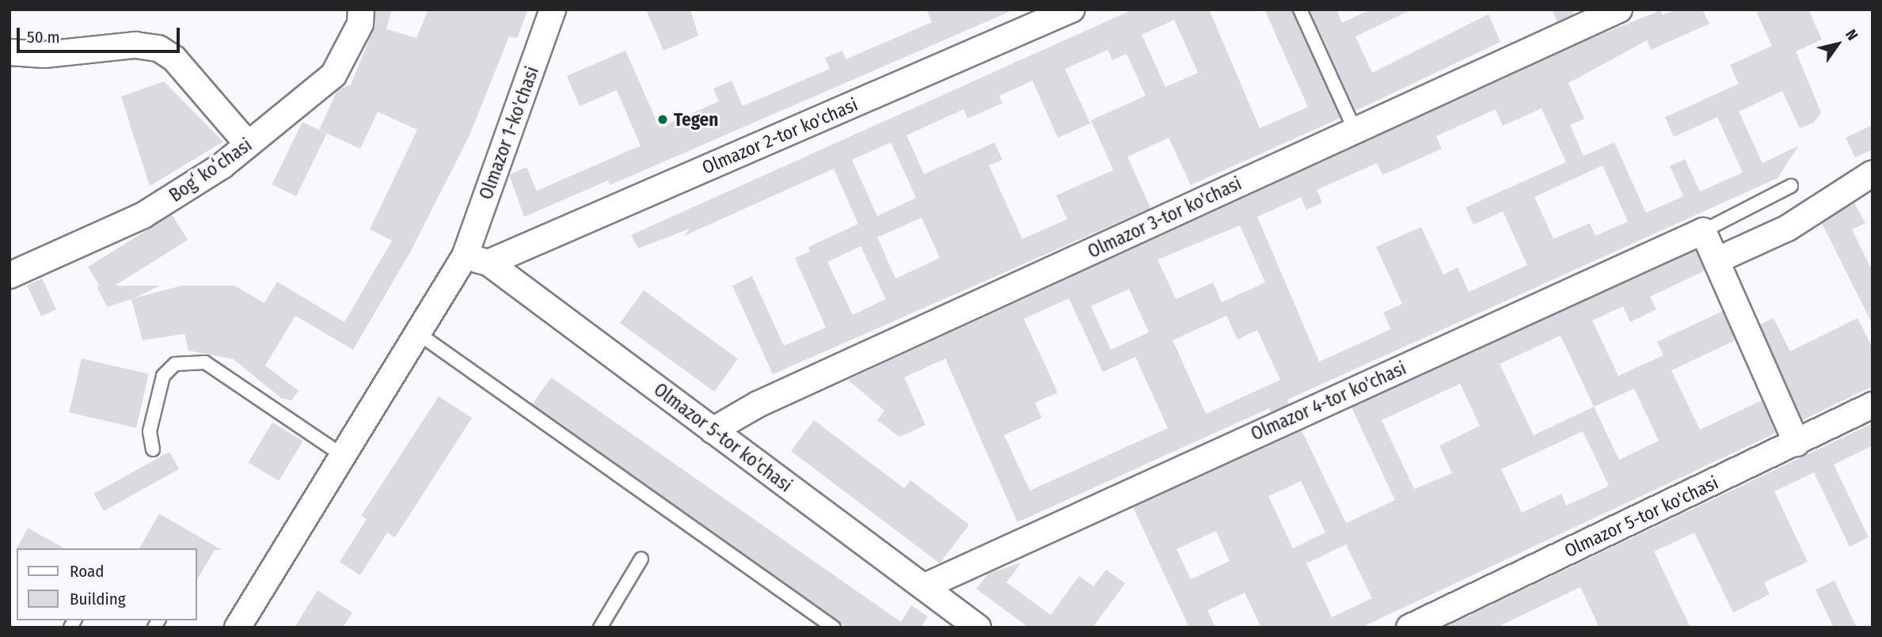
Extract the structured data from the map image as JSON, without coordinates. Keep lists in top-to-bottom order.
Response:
{
  "streets": {
    "street": [
      "Olmazor 1-ko'chasi",
      "Olmazor 2-tor ko'chasi",
      "Bogʻ koʻchasi",
      "Olmazor 3-tor ko'chasi",
      "Olmazor 4-tor ko'chasi",
      "Olmazor 5-tor ko'chasi"
    ]
  },
  "crossings": [
    ["Olmazor 1-ko'chasi", "Olmazor 5-tor ko'chasi"],
    ["Olmazor 2-tor ko'chasi", "Olmazor 5-tor ko'chasi"],
    ["Olmazor 3-tor ko'chasi", "Olmazor 5-tor ko'chasi"],
    ["Olmazor 4-tor ko'chasi", "Olmazor 5-tor ko'chasi"]
  ],
  "places": ["Tegen"],
  "legend": ["Road", "Building"],
  "scale_bar": "50 m",
  "north": "top right"
}
